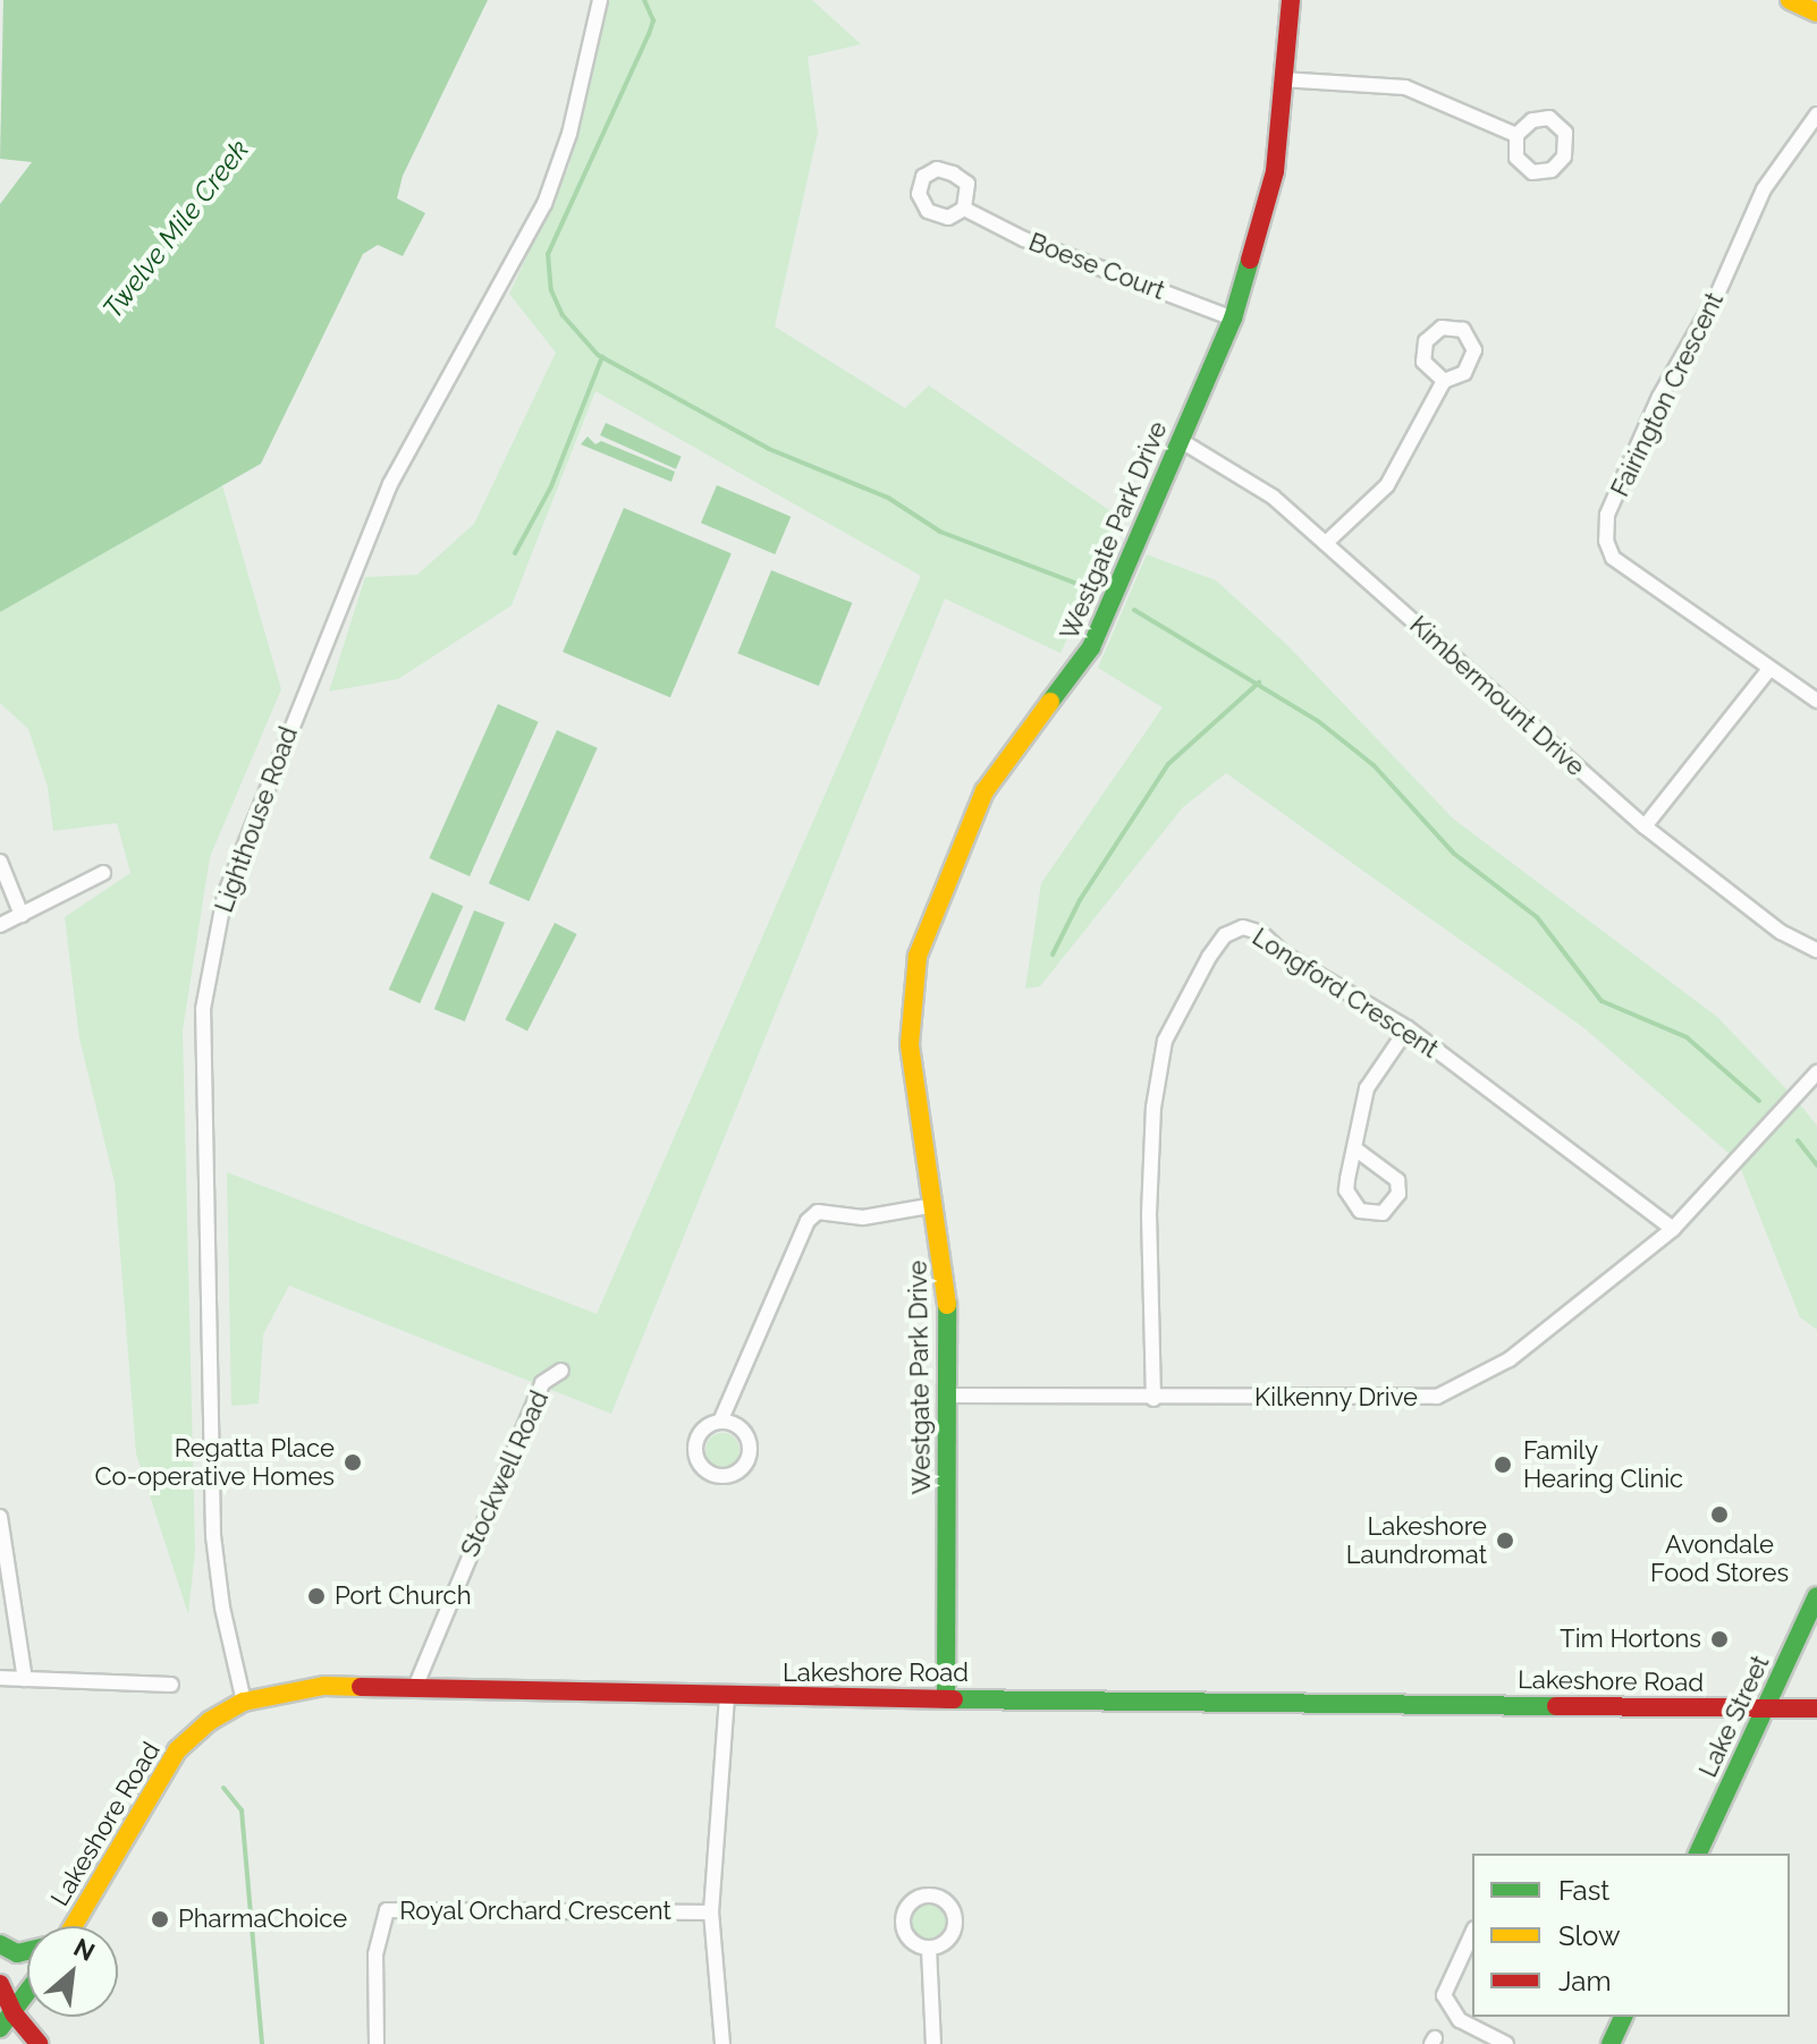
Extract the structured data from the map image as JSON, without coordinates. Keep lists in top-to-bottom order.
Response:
{
  "streets": {
    "main road": ["Westgate Park Drive", "Lakeshore Road", "Lake Street"],
    "street": [
      "Boese Court",
      "Fairington Crescent",
      "Kimbermount Drive",
      "Lighthouse Road",
      "Longford Crescent",
      "Kilkenny Drive",
      "Stockwell Road",
      "Royal Orchard Crescent"
    ]
  },
  "crossings": [
    ["Boese Court", "Westgate Park Drive"],
    ["Westgate Park Drive", "Kimbermount Drive"],
    ["Westgate Park Drive", "Kilkenny Drive"],
    ["Westgate Park Drive", "Lakeshore Road"],
    ["Lighthouse Road", "Lakeshore Road"],
    ["Longford Crescent", "Kilkenny Drive"],
    ["Stockwell Road", "Lakeshore Road"],
    ["Lakeshore Road", "Lake Street"]
  ],
  "water": ["Twelve Mile Creek"],
  "places": [
    "Regatta Place Co-operative Homes",
    "Family Hearing Clinic",
    "Avondale Food Stores",
    "Lakeshore Laundromat",
    "Port Church",
    "Tim Hortons",
    "PharmaChoice"
  ],
  "legend": ["Fast", "Slow", "Jam"],
  "north": "top right"
}
